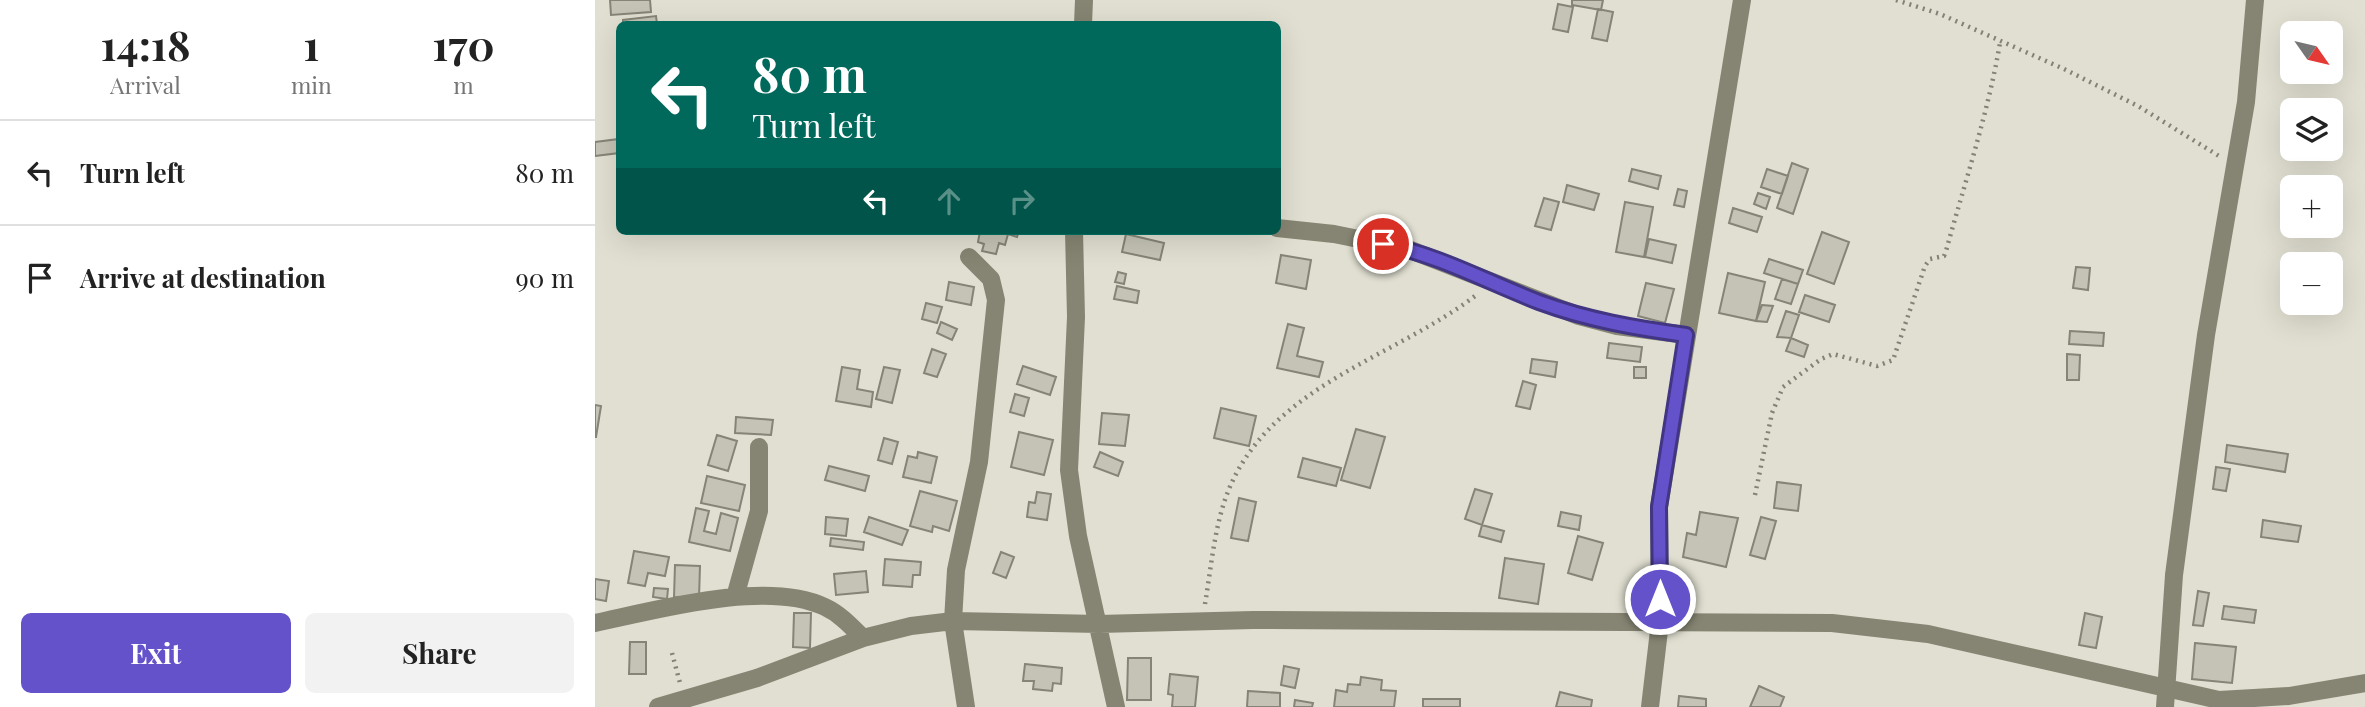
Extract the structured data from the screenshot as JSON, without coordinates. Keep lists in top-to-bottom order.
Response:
{
  "north": "bottom right",
  "page": {
    "eta": [
      "14:18",
      "Arrival",
      "1",
      "min",
      "170",
      "m"
    ],
    "map_buttons": ["+", "−"],
    "turn": ["80 m", "Turn left"],
    "list": [
      {
        "name": "Turn left",
        "value": "80 m"
      },
      {
        "name": "Arrive at destination",
        "value": "90 m"
      }
    ],
    "buttons": ["Exit", "Share"]
  }
}
